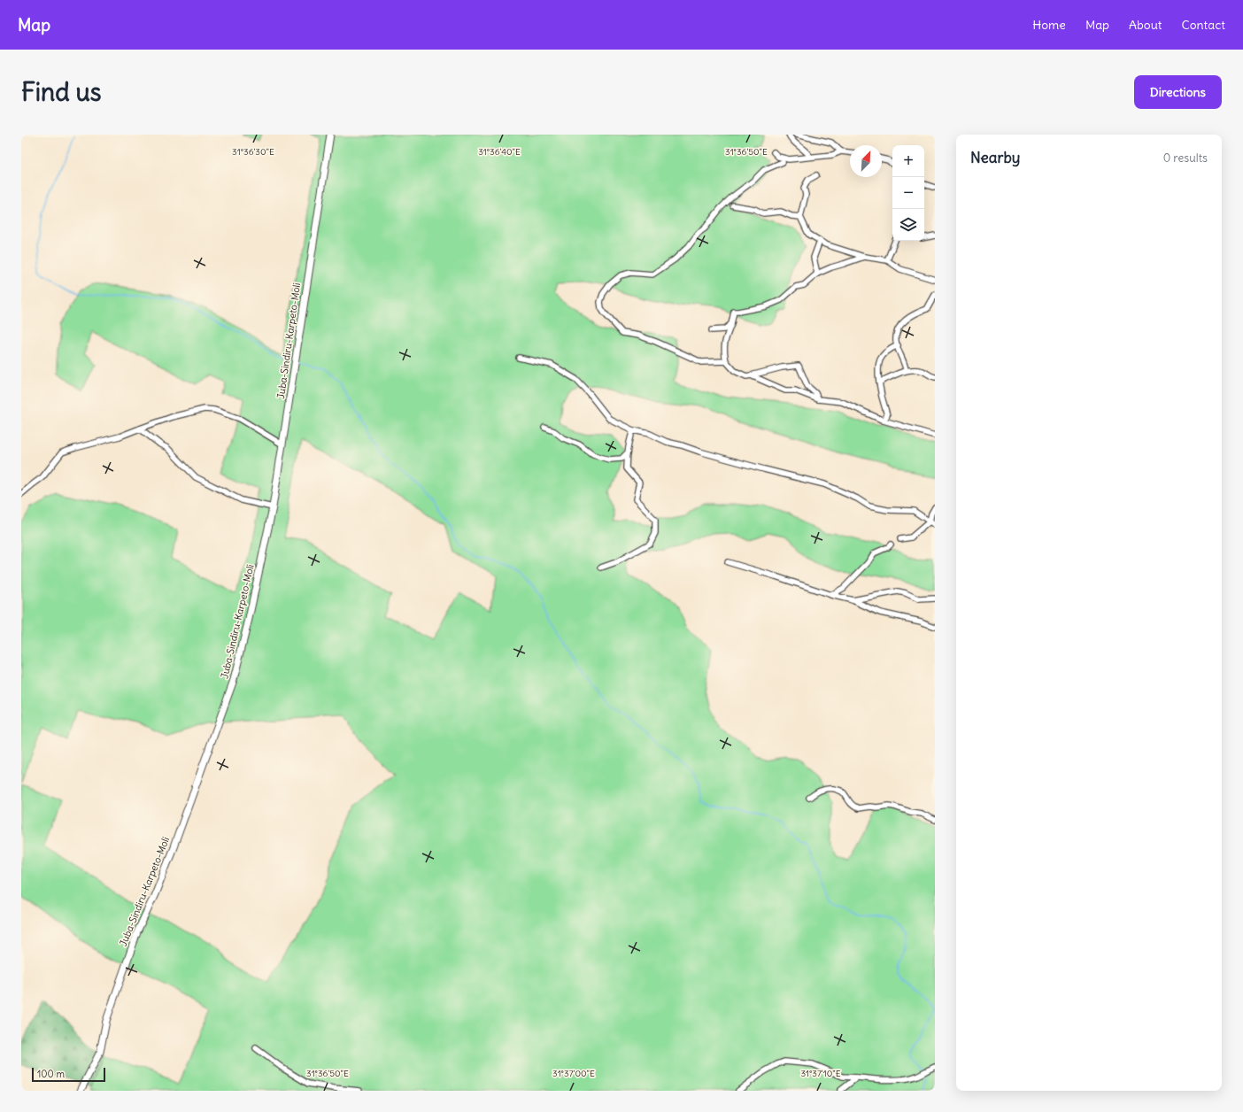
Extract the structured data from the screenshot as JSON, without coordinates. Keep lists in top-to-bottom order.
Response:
{
  "streets": {
    "main road": ["Juba-Sindiru-Karpeto-Moli"]
  },
  "scale_bar": "100 m",
  "north": "top right",
  "page": {
    "header": "Map",
    "nav": [
      "Home",
      "Map",
      "About",
      "Contact"
    ],
    "buttons": "Directions",
    "title": "Find us",
    "heading": ["Nearby", "0 results"],
    "map_buttons": ["+", "−"],
    "scale": "100 m"
  },
  "coordinates": [
    "31°36'30\"E",
    "31°36'40\"E",
    "31°36'50\"E",
    "31°37'00\"E",
    "31°37'10\"E"
  ]
}
